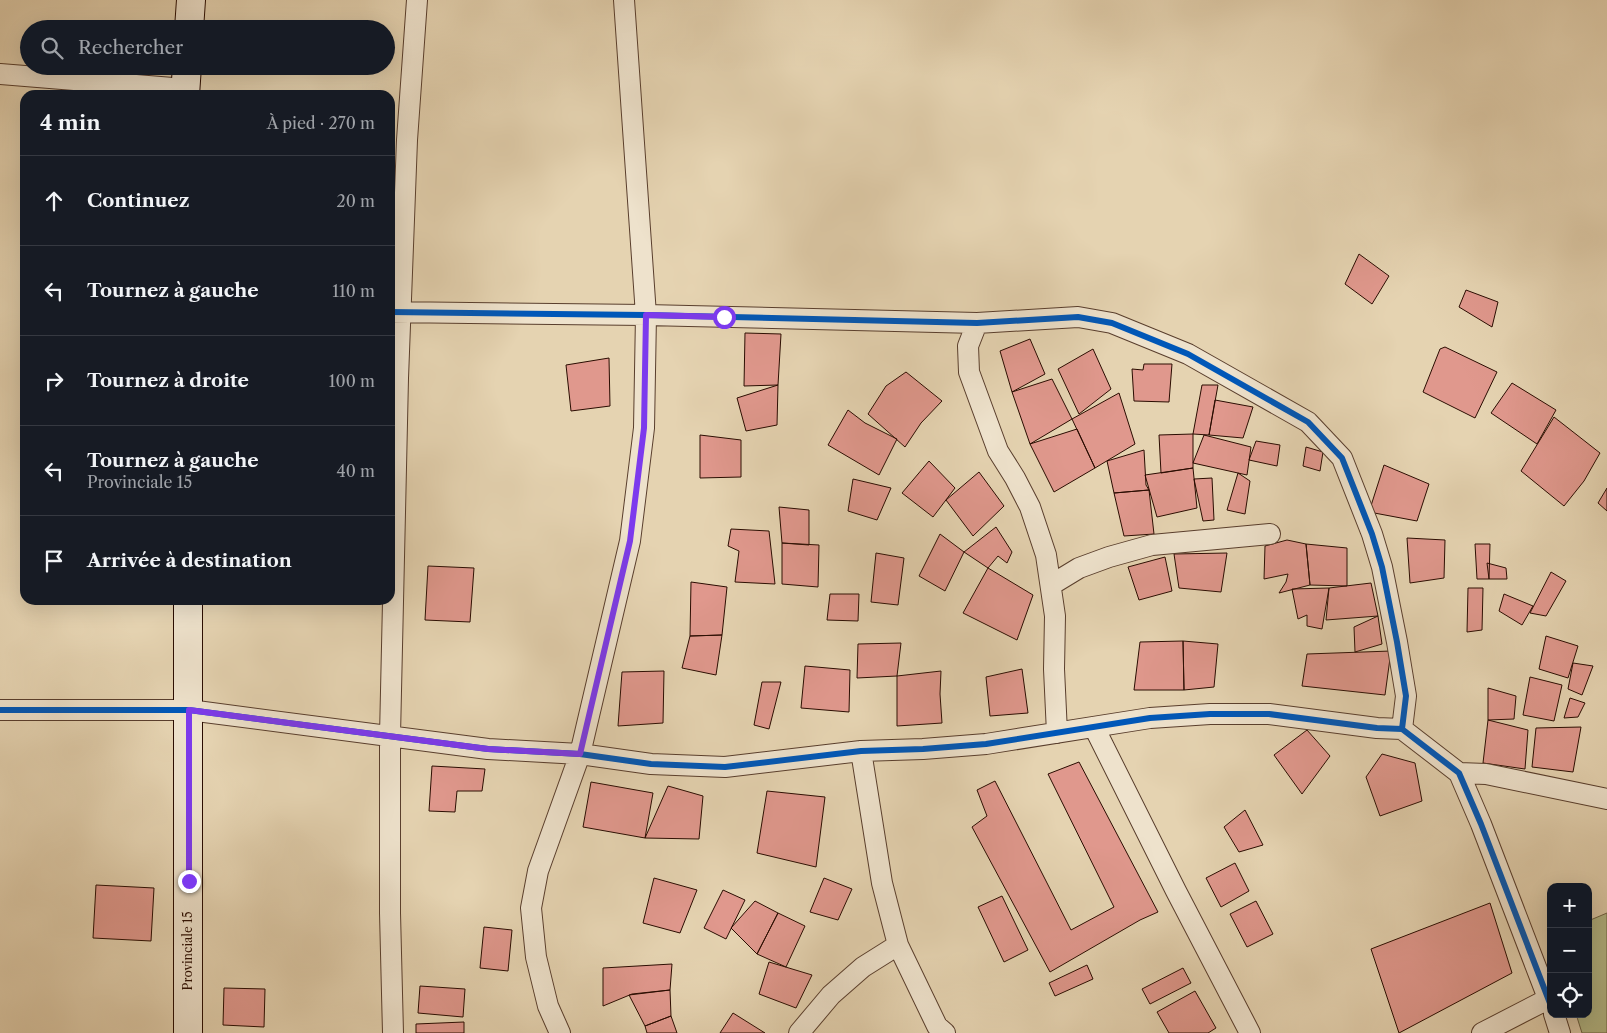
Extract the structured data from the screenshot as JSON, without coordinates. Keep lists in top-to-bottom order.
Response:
{
  "streets": {
    "street": ["Provinciale 15"]
  },
  "page": {
    "search": "Rechercher",
    "heading": ["4 min", "À pied · 270 m"],
    "list": [
      ["Continuez", "20 m"],
      ["Tournez à gauche", "110 m"],
      ["Tournez à droite", "100 m"],
      ["Tournez à gauche", "Provinciale 15", "40 m"],
      "Arrivée à destination"
    ],
    "map_buttons": ["+", "−"]
  }
}
